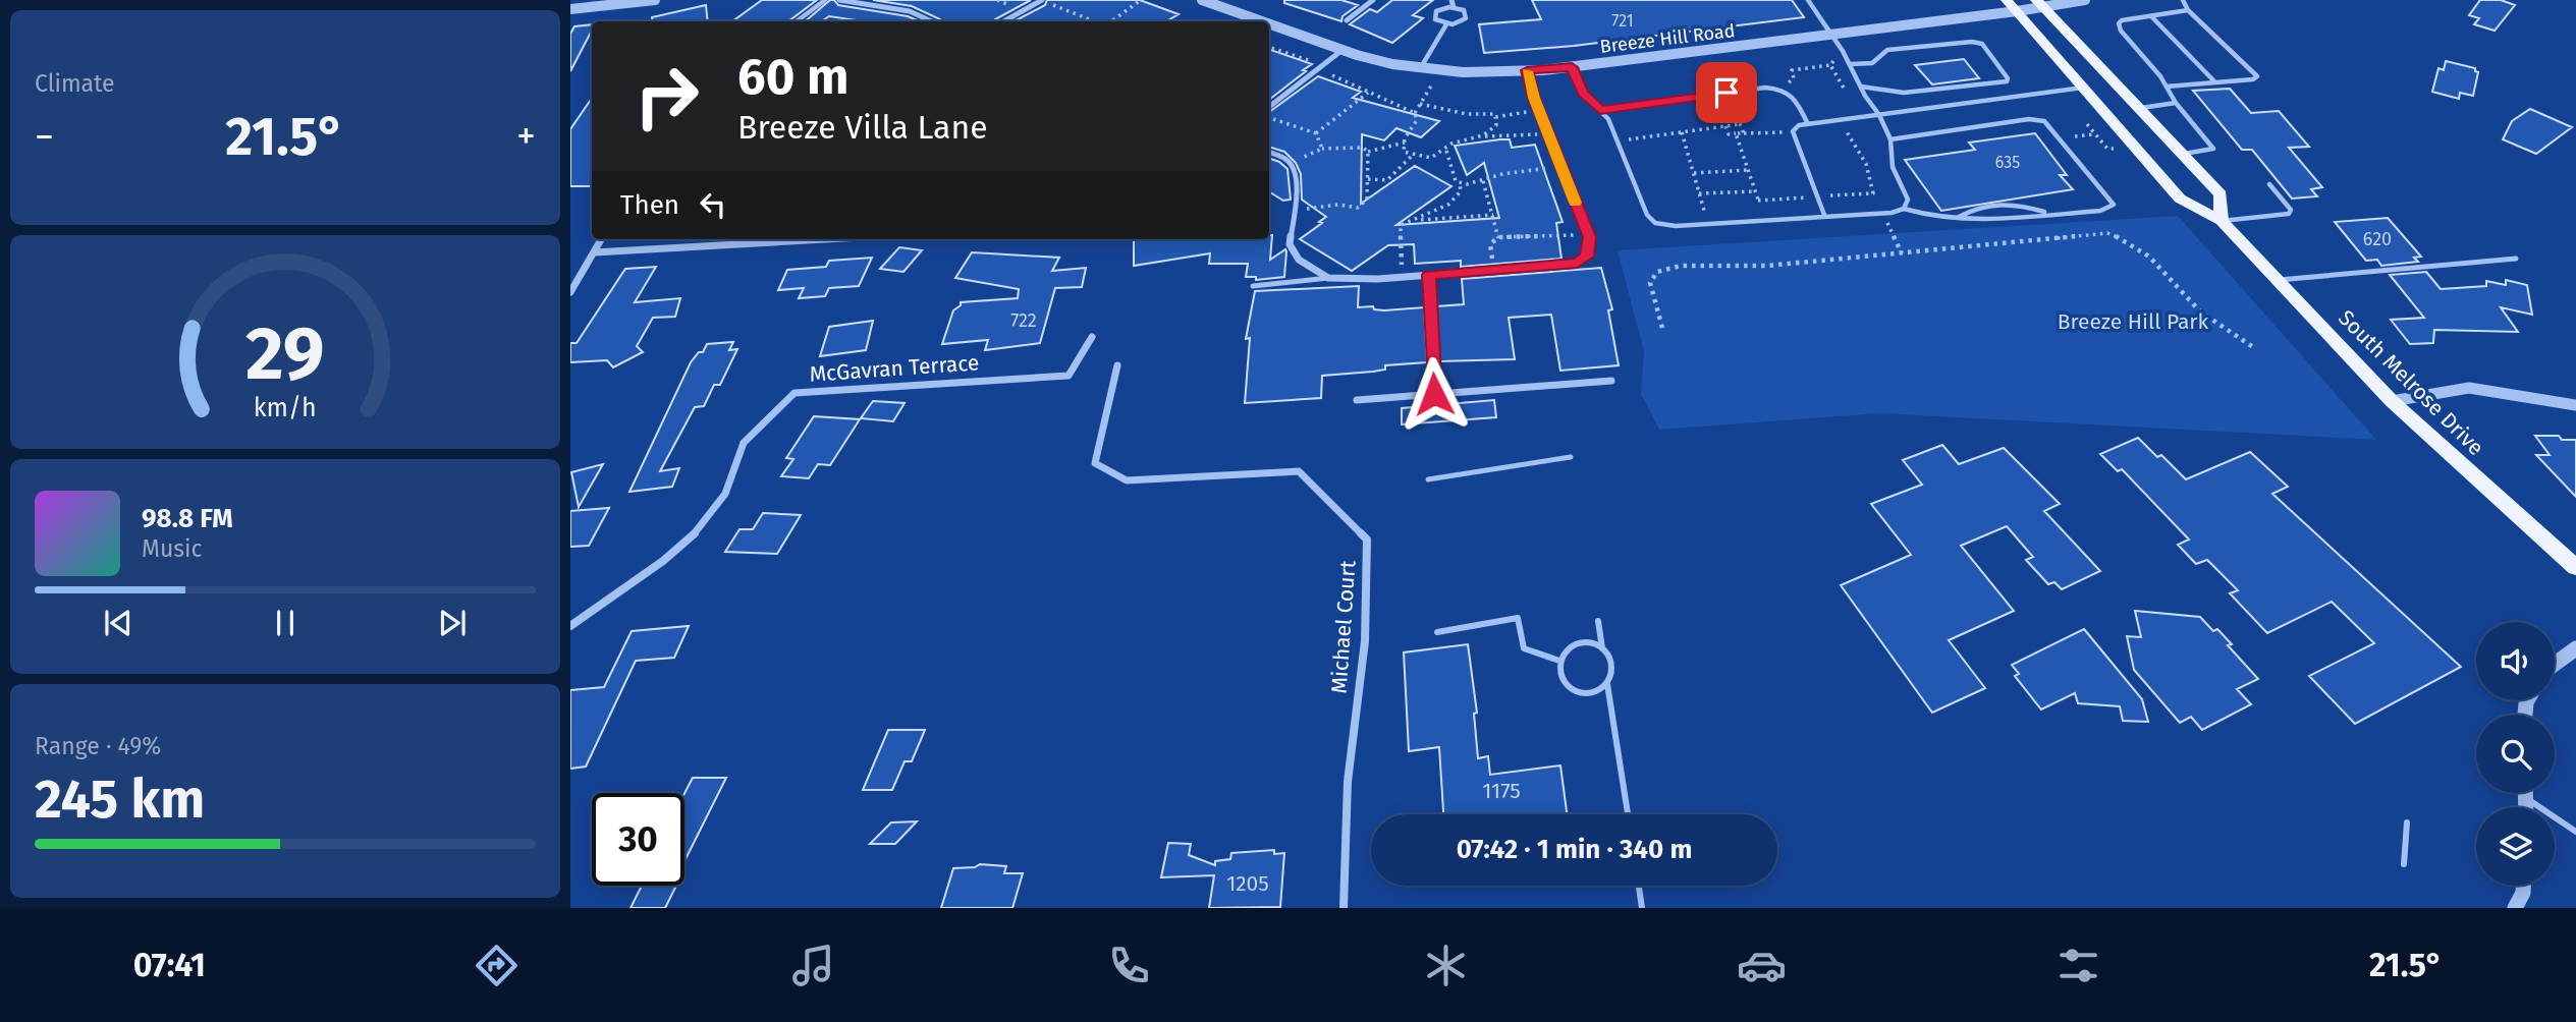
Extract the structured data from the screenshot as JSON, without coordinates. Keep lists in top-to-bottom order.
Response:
{
  "streets": {
    "main road": ["South Melrose Drive"],
    "street": ["Breeze Hill Road", "McGavran Terrace", "Michael Court"]
  },
  "crossings": [
    ["Breeze Hill Road", "South Melrose Drive"]
  ],
  "parks": ["Breeze Hill Park"],
  "house_numbers": [
    "721",
    "635",
    "620",
    "722",
    "1175",
    "1205"
  ],
  "page": {
    "tile": [
      "Climate",
      ["Range · 49%", "245 km"]
    ],
    "turn": ["60 m", "Breeze Villa Lane"],
    "heat": ["−", "21.5°", "+"],
    "then": "Then",
    "song": ["98.8 FM", "Music"],
    "limit": "30",
    "trip": "07:42 · 1 min · 340 m",
    "tabs": ["07:41", "21.5°"],
    "gauge": ["29", "km/h"]
  }
}
